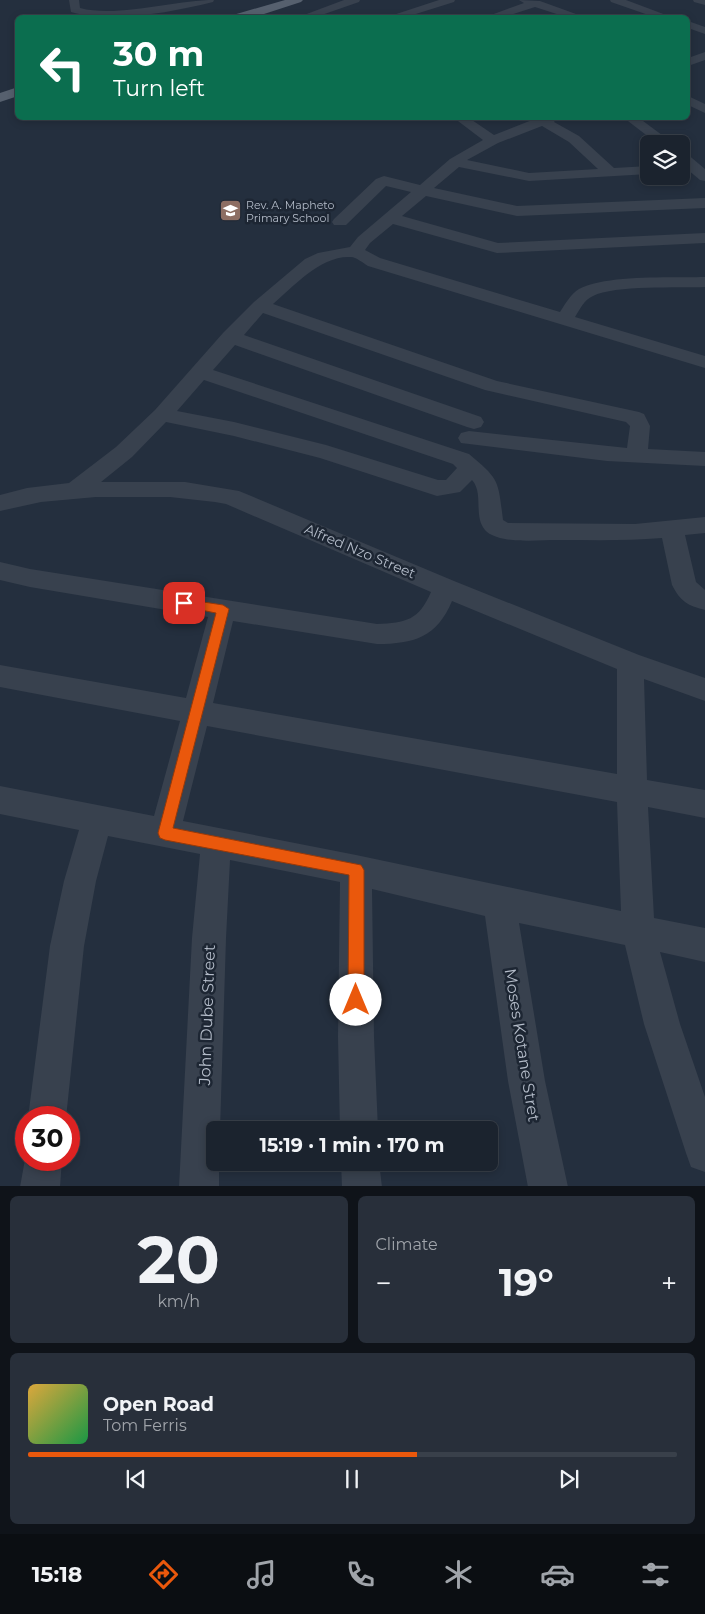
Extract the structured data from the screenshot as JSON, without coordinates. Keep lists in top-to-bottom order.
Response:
{
  "streets": {
    "street": ["Alfred Nzo Street", "John Dube Street", "Moses Kotane Stret"]
  },
  "places": {
    "school or university": ["Rev. A. Mapheto Primary School"]
  },
  "page": {
    "turn": ["30 m", "Turn left"],
    "limit": "30",
    "trip": "15:19 · 1 min · 170 m",
    "tile": [
      ["20", "km/h"],
      "Climate"
    ],
    "heat": ["−", "19°", "+"],
    "song": ["Open Road", "Tom Ferris"],
    "tabs": "15:18"
  }
}
